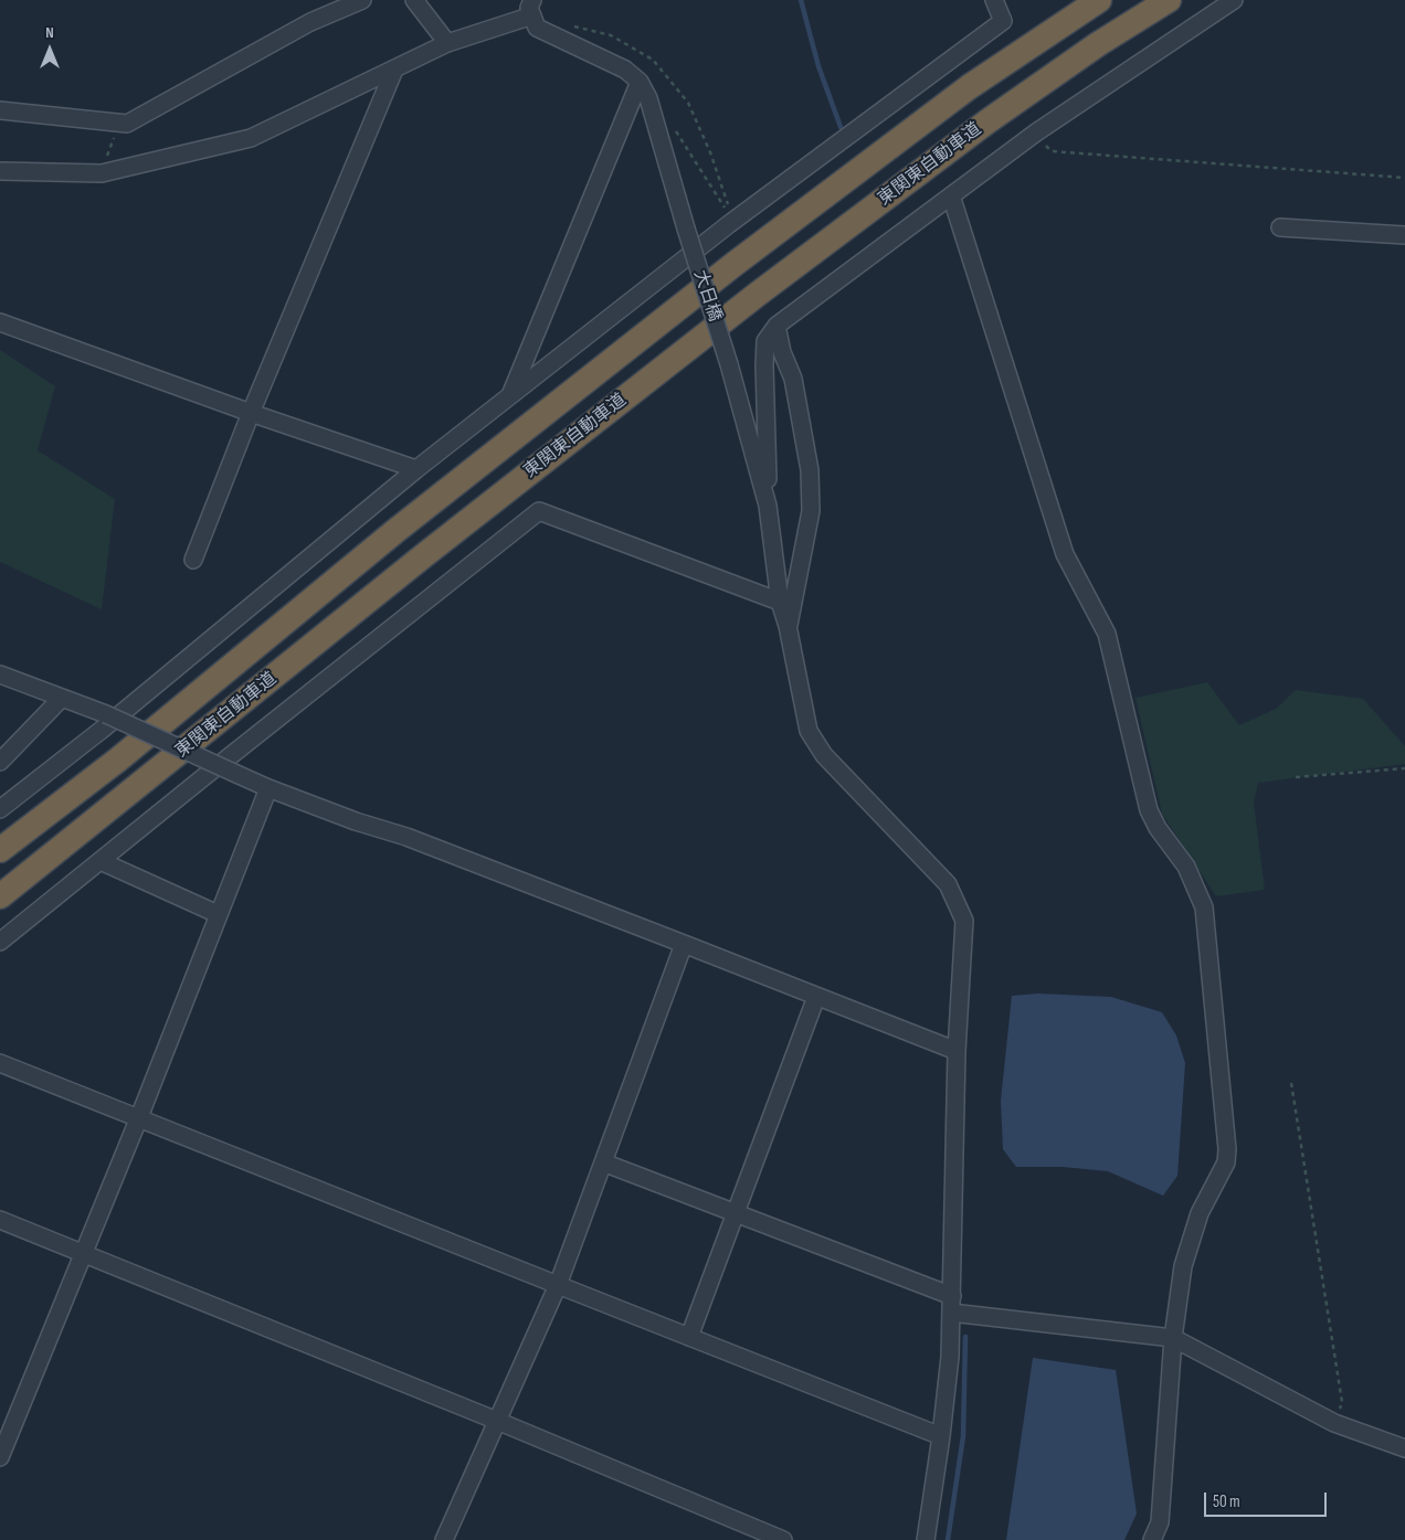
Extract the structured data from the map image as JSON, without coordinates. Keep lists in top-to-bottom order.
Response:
{
  "streets": {
    "highway": ["東関東自動車道"],
    "street": ["大日橋"]
  },
  "scale_bar": "50 m",
  "north": "top"
}
